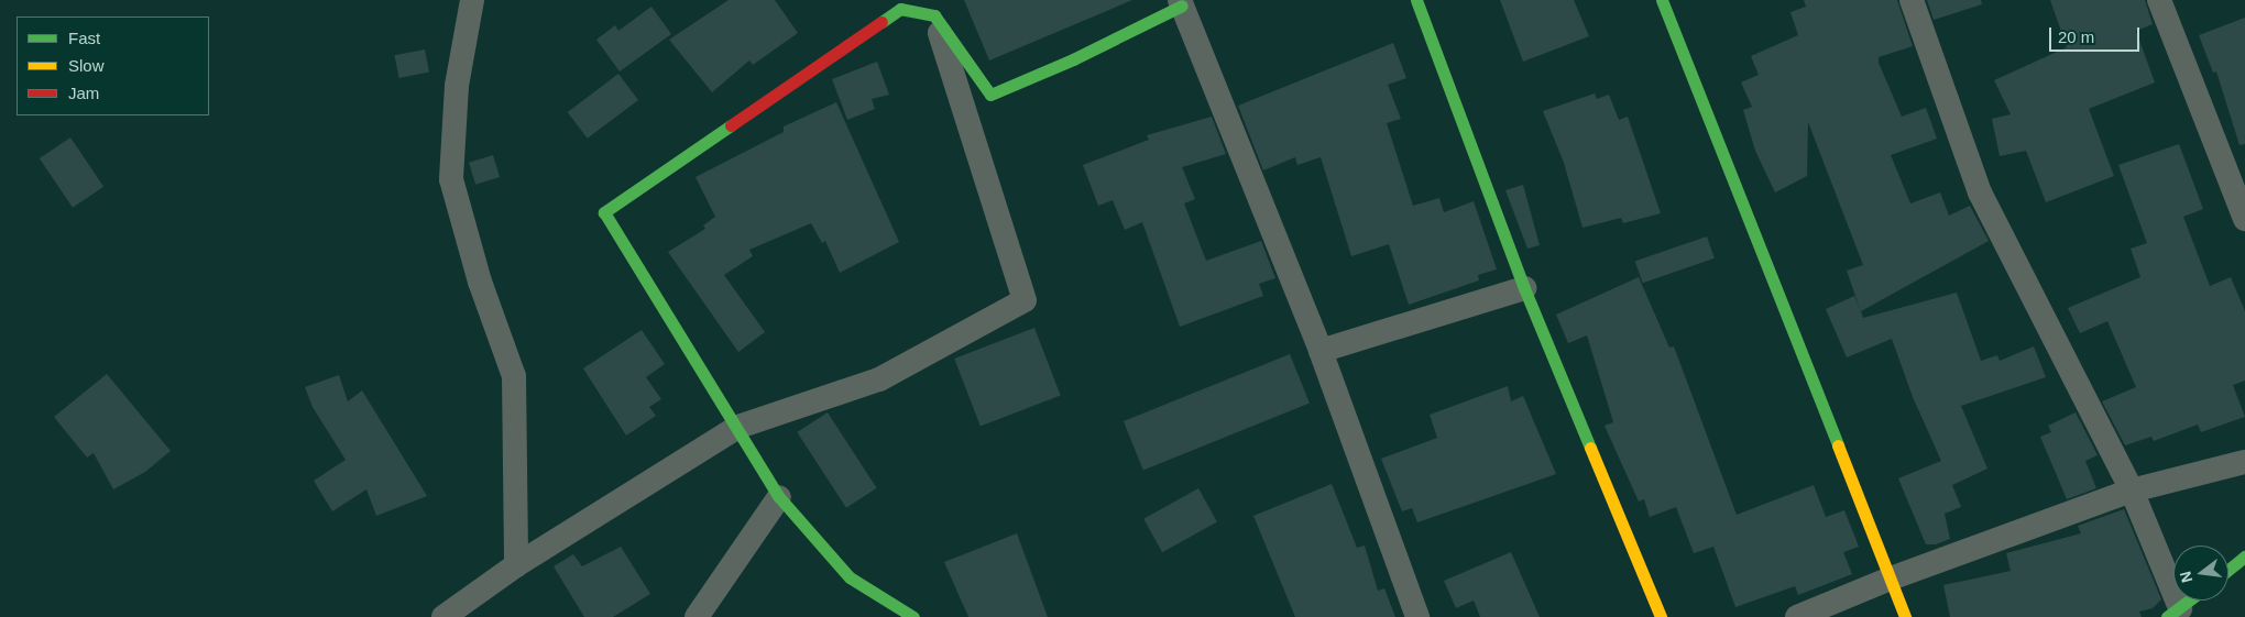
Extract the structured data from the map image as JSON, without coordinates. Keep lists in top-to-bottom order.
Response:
{
  "legend": ["Fast", "Slow", "Jam"],
  "scale_bar": "20 m",
  "north": "left"
}
